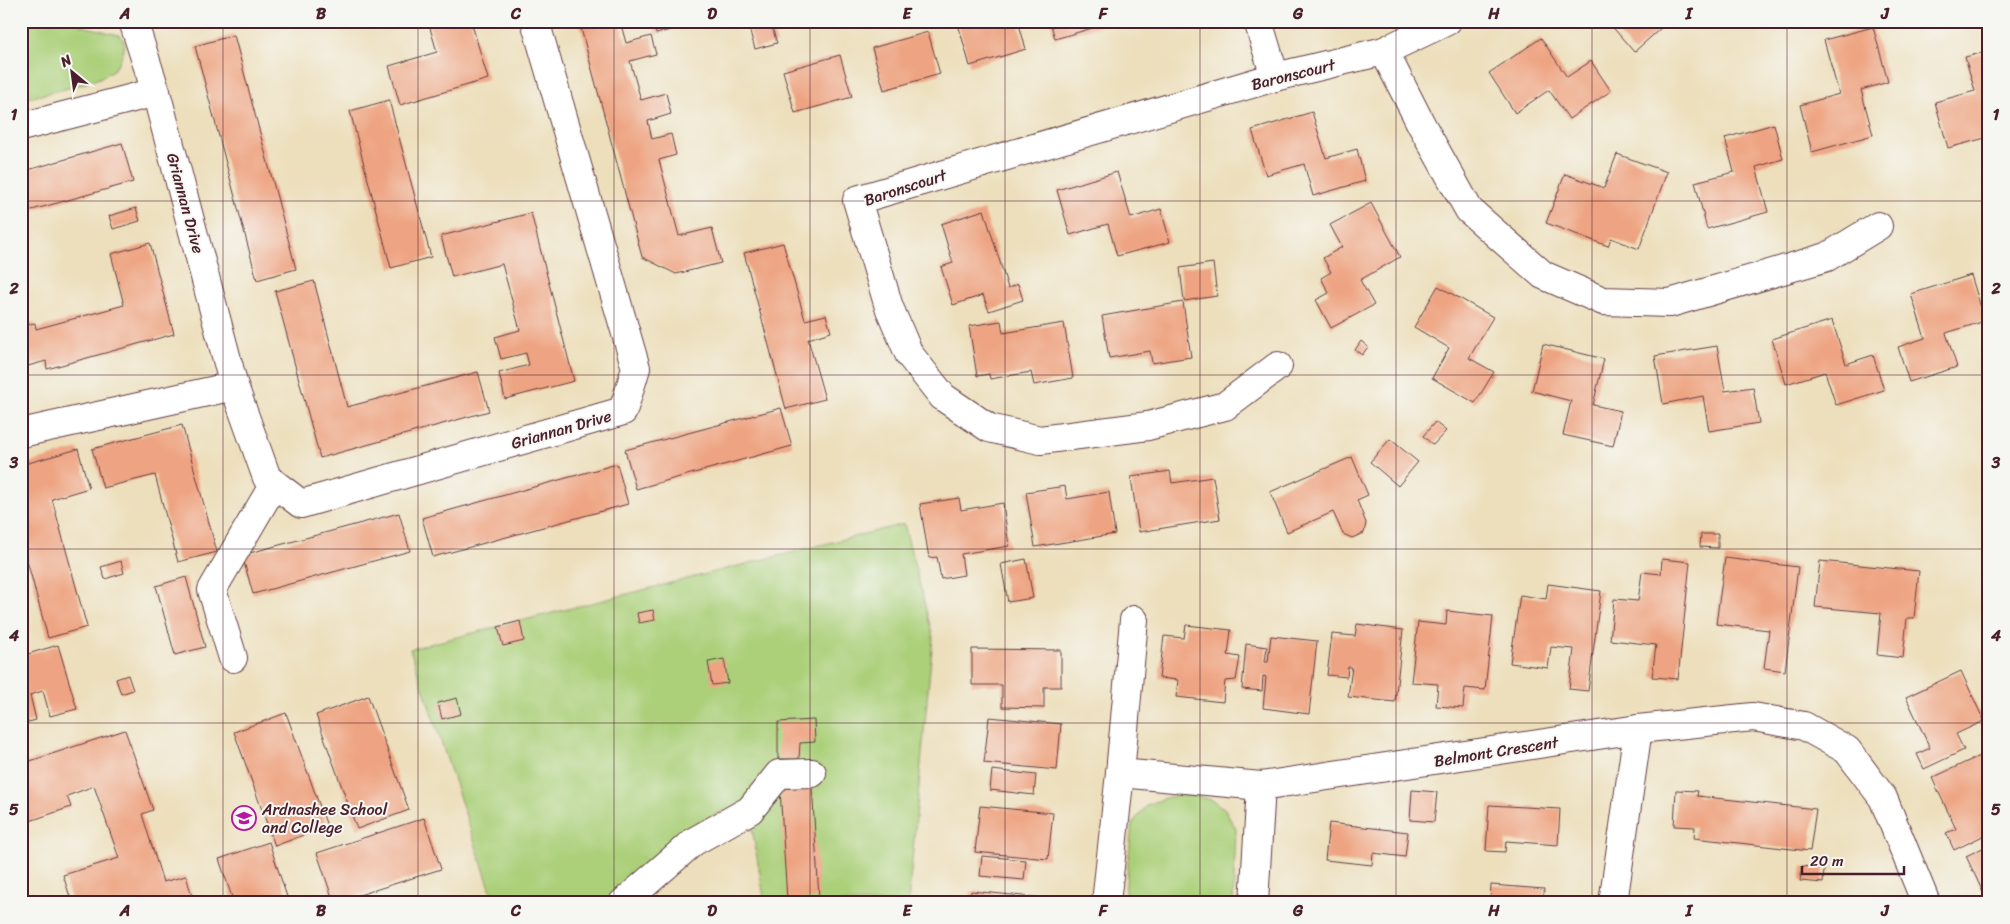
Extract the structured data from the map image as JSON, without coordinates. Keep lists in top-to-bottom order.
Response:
{
  "streets": {
    "street": ["Baronscourt", "Griannan Drive", "Belmont Crescent"]
  },
  "places": {
    "school or university": ["Ardnashee School and College"]
  },
  "scale_bar": "20 m",
  "north": "top left",
  "grid": {
    "columns": [
      "A",
      "B",
      "C",
      "D",
      "E",
      "F",
      "G",
      "H",
      "I",
      "J"
    ],
    "rows": [
      "1",
      "2",
      "3",
      "4",
      "5"
    ]
  }
}
